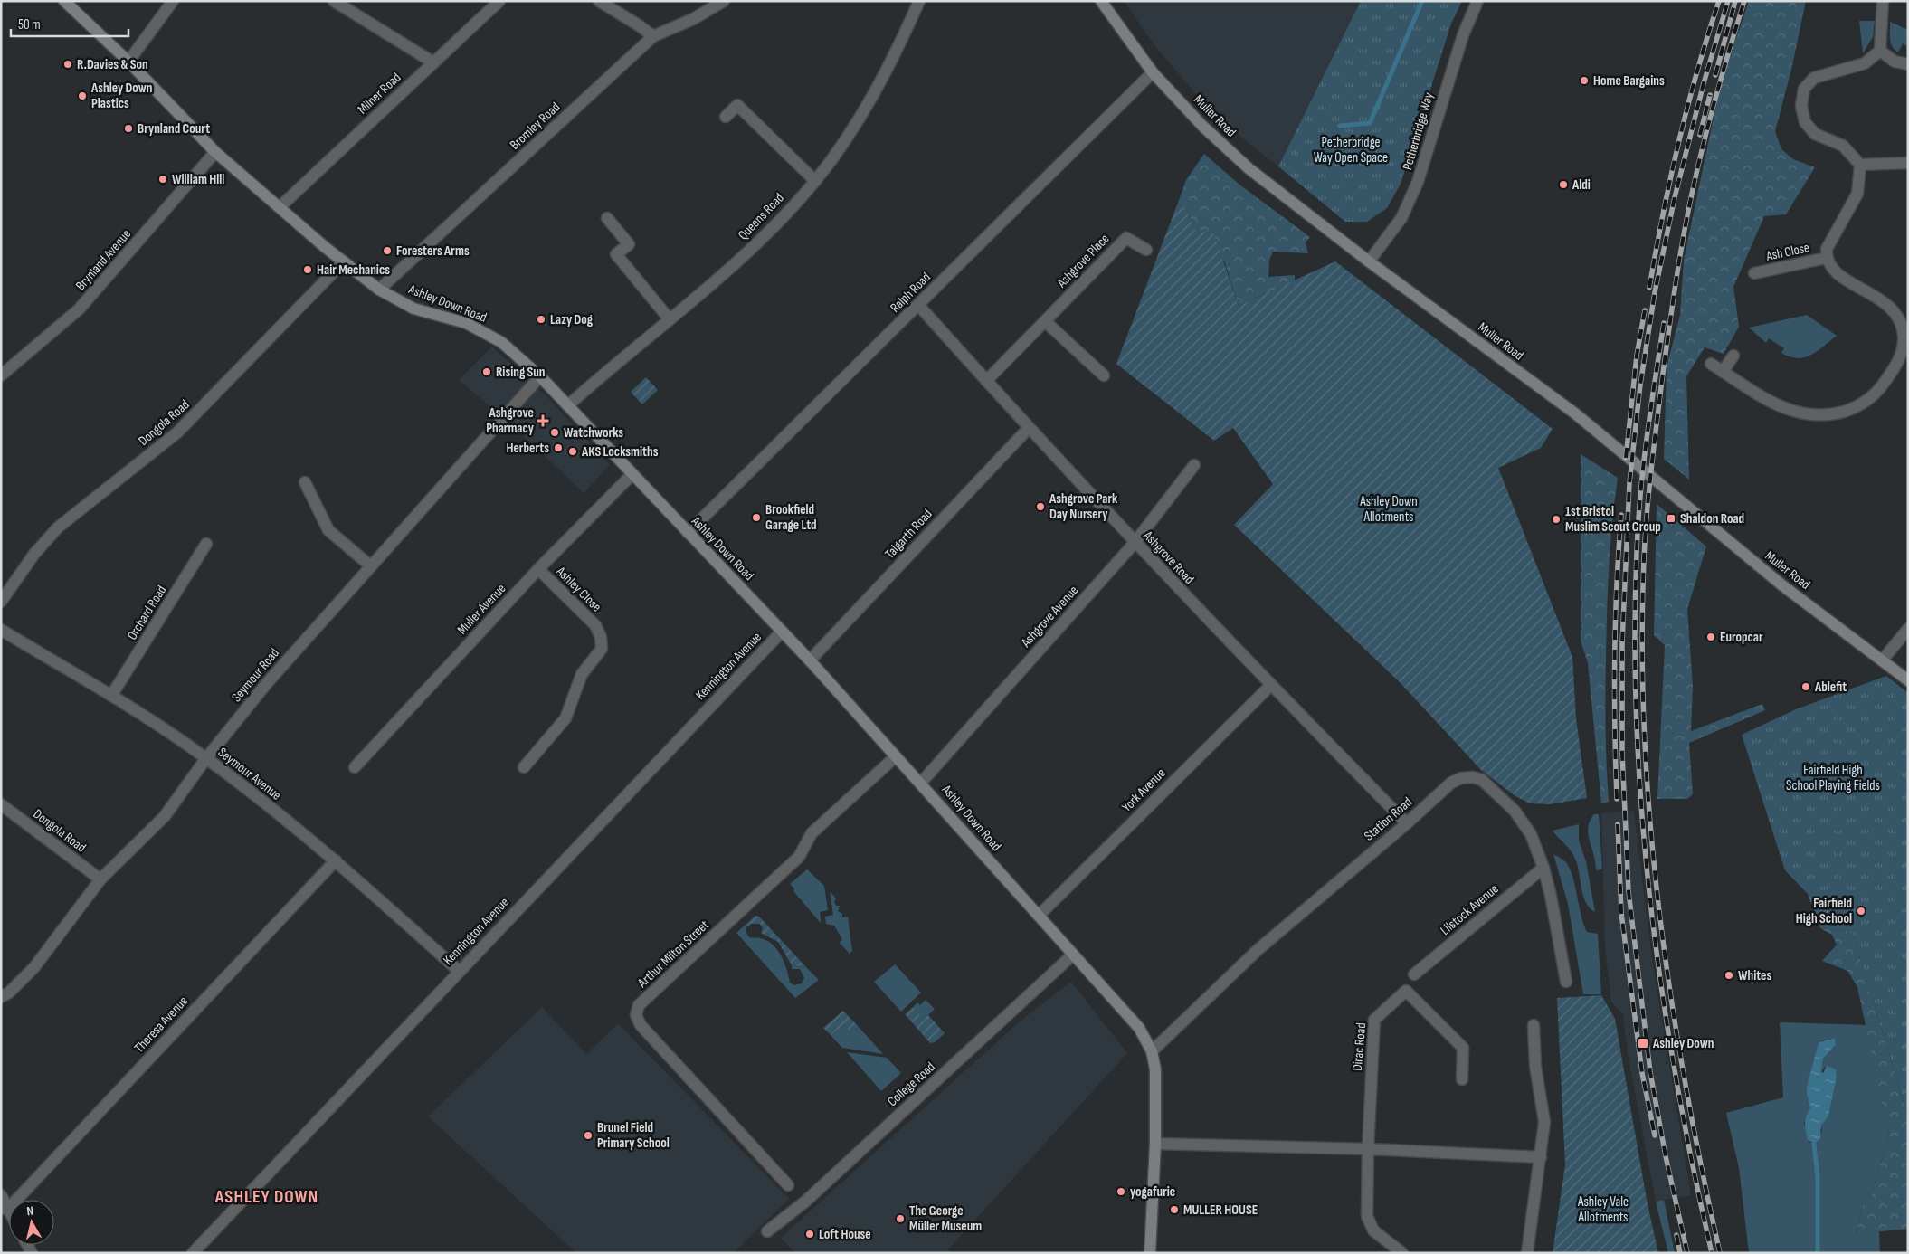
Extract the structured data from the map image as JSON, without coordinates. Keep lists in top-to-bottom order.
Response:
{
  "streets": {
    "main road": ["Muller Road", "Ashley Down Road"],
    "street": [
      "Milner Road",
      "Bromley Road",
      "Petherbridge Way",
      "Queens Road",
      "Ash Close",
      "Brynland Avenue",
      "Ashgrove Place",
      "Ralph Road",
      "Dongola Road",
      "Talgarth Road",
      "Ashgrove Road",
      "Ashley Close",
      "Muller Avenue",
      "Orchard Road",
      "Ashgrove Avenue",
      "Kennington Avenue",
      "Seymour Road",
      "Seymour Avenue",
      "York Avenue",
      "Station Road",
      "Lilstock Avenue",
      "Arthur Milton Street",
      "Theresa Avenue",
      "Dirac Road",
      "College Road"
    ]
  },
  "crossings": [
    ["Milner Road", "Ashley Down Road"],
    ["Muller Road", "Petherbridge Way"],
    ["Muller Road", "Ralph Road"],
    ["Bromley Road", "Ashley Down Road"],
    ["Queens Road", "Ashley Down Road"],
    ["Brynland Avenue", "Ashley Down Road"],
    ["Ashgrove Place", "Ashgrove Road"],
    ["Ralph Road", "Ashley Down Road"],
    ["Ralph Road", "Ashgrove Road"],
    ["Ashley Down Road", "Dongola Road"],
    ["Ashley Down Road", "Talgarth Road"],
    ["Ashley Down Road", "Muller Avenue"],
    ["Ashley Down Road", "Ashgrove Avenue"],
    ["Ashley Down Road", "Kennington Avenue"],
    ["Ashley Down Road", "Seymour Road"],
    ["Ashley Down Road", "York Avenue"],
    ["Ashley Down Road", "Station Road"],
    ["Ashley Down Road", "Arthur Milton Street"],
    ["Ashley Down Road", "College Road"],
    ["Dongola Road", "Seymour Road"],
    ["Talgarth Road", "Ashgrove Road"],
    ["Ashgrove Road", "Ashgrove Avenue"],
    ["Ashgrove Road", "York Avenue"],
    ["Ashgrove Road", "Station Road"],
    ["Ashley Close", "Muller Avenue"],
    ["Orchard Road", "Seymour Avenue"],
    ["Kennington Avenue", "Seymour Avenue"],
    ["Seymour Road", "Seymour Avenue"],
    ["Seymour Avenue", "Theresa Avenue"],
    ["Station Road", "Lilstock Avenue"]
  ],
  "districts": ["ASHLEY DOWN"],
  "parks": [
    "Petherbridge Way Open Space",
    "Ashley Down Allotments",
    "Fairfield High School Playing Fields",
    "Ashley Vale Allotments"
  ],
  "places": {
    "other": [
      "R.Davies & Son",
      "Home Bargains",
      "Ashley Down Plastics",
      "Brynland Court",
      "William Hill",
      "Aldi",
      "Foresters Arms",
      "Hair Mechanics",
      "Lazy Dog",
      "Rising Sun",
      "Watchworks",
      "Herberts",
      "AKS Locksmiths",
      "Ashgrove Park Day Nursery",
      "Brookfield Garage Ltd",
      "1st Bristol Muslim Scout Group",
      "Europcar",
      "Ablefit",
      "Fairfield High School",
      "Whites",
      "Brunel Field Primary School",
      "yogafurie",
      "MULLER HOUSE",
      "The George Müller Museum",
      "Loft House"
    ],
    "health": ["Ashgrove Pharmacy"],
    "transit": ["Shaldon Road", "Ashley Down"]
  },
  "scale_bar": "50 m",
  "north": "top"
}
